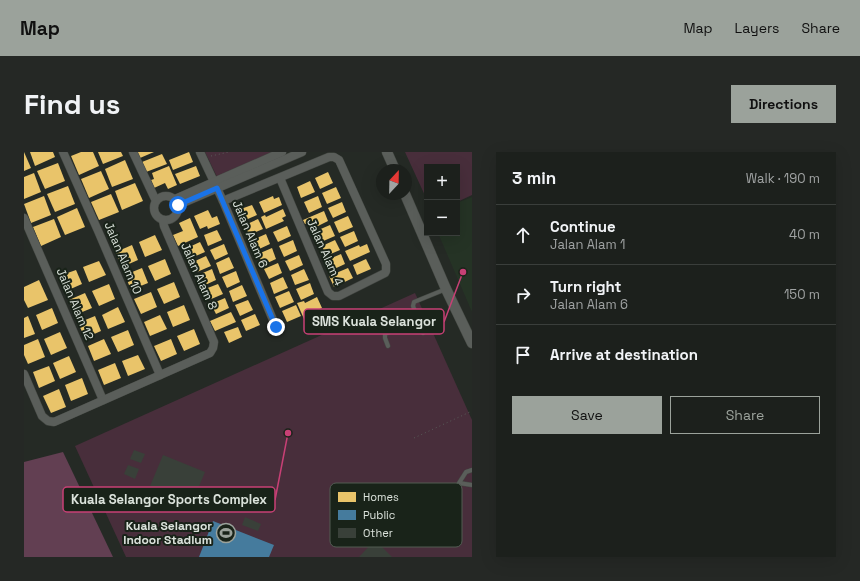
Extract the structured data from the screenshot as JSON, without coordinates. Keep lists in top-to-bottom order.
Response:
{
  "streets": {
    "street": [
      "Jalan Alam 6",
      "Jalan Alam 4",
      "Jalan Alam 10",
      "Jalan Alam 8",
      "Jalan Alam 12"
    ]
  },
  "crossings": [
    ["Jalan Alam 10", "Jalan Alam 8"]
  ],
  "places": {
    "other": ["SMS Kuala Selangor", "Kuala Selangor Sports Complex"],
    "sports": ["Kuala Selangor Indoor Stadium"]
  },
  "legend": ["Homes", "Public", "Other"],
  "north": "top",
  "page": {
    "header": "Map",
    "nav": ["Map", "Layers", "Share"],
    "buttons": [
      "Directions",
      ["Save", "Share"]
    ],
    "title": "Find us",
    "heading": ["3 min", "Walk · 190 m"],
    "map_buttons": ["+", "−"],
    "list": [
      ["Continue", "Jalan Alam 1", "40 m"],
      ["Turn right", "Jalan Alam 6", "150 m"],
      "Arrive at destination"
    ]
  }
}
